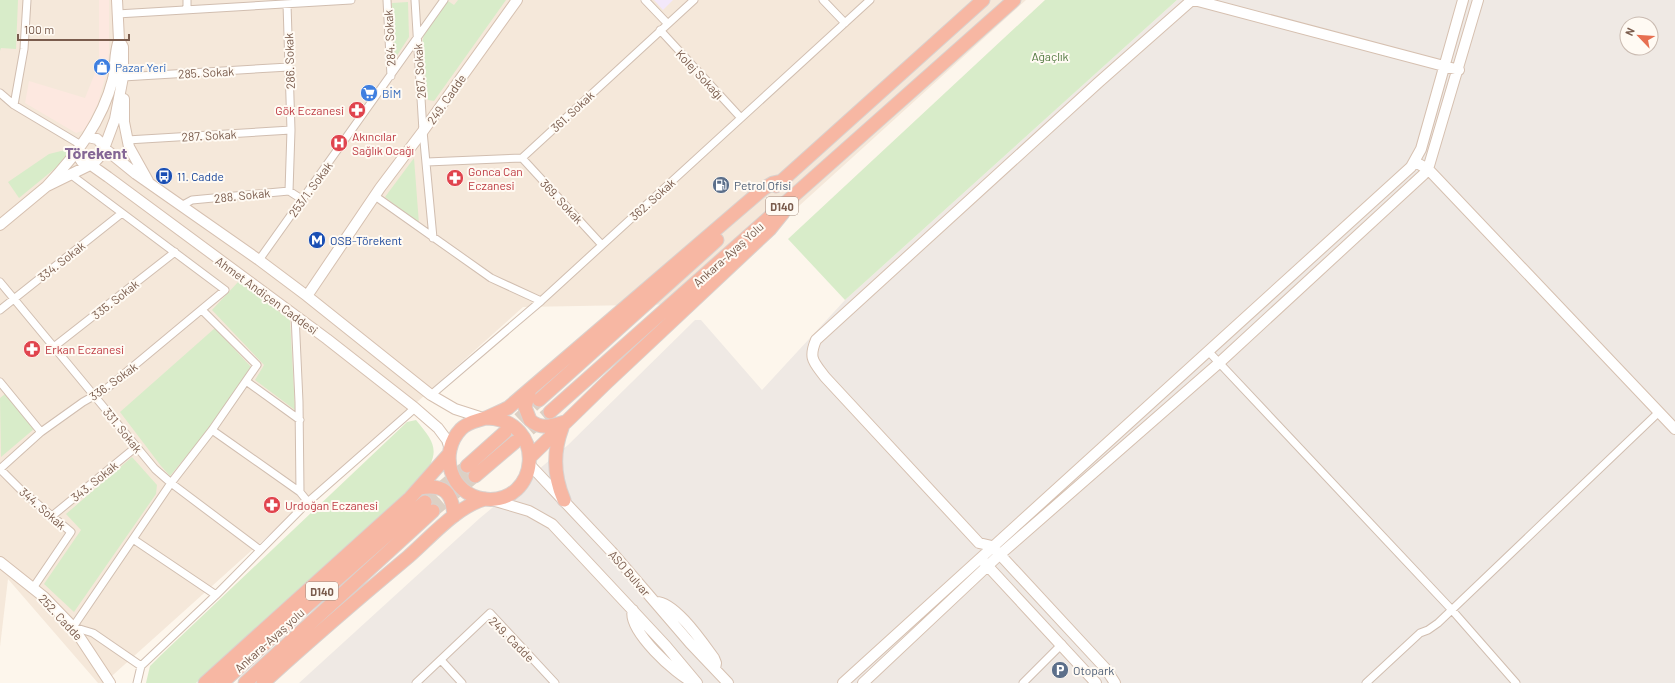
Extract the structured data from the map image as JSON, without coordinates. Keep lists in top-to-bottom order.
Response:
{
  "streets": {
    "highway": ["D140", "Ankara-Ayaş Yolu", "Ankara-Ayaş yolu"],
    "street": [
      "284. Sokak",
      "286. Sokak",
      "267. Sokak",
      "285. Sokak",
      "Kolej Sokağı",
      "249. Cadde",
      "361. Sokak",
      "287. Sokak",
      "253/1. Sokak",
      "288. Sokak",
      "362. Sokak",
      "369. Sokak",
      "334. Sokak",
      "Ahmet Andiçen Caddesi",
      "335. Sokak",
      "336. Sokak",
      "331. Sokak",
      "343. Sokak",
      "344. Sokak",
      "ASO Bulvar",
      "252. Cadde"
    ]
  },
  "crossings": [
    ["284. Sokak", "253/1. Sokak"],
    ["286. Sokak", "285. Sokak"],
    ["286. Sokak", "287. Sokak"],
    ["286. Sokak", "288. Sokak"],
    ["267. Sokak", "249. Cadde"],
    ["267. Sokak", "253/1. Sokak"],
    ["Kolej Sokağı", "361. Sokak"],
    ["Kolej Sokağı", "362. Sokak"],
    ["249. Cadde", "Ahmet Andiçen Caddesi"],
    ["361. Sokak", "369. Sokak"],
    ["253/1. Sokak", "Ahmet Andiçen Caddesi"],
    ["288. Sokak", "Ahmet Andiçen Caddesi"],
    ["362. Sokak", "369. Sokak"],
    ["362. Sokak", "Ahmet Andiçen Caddesi"],
    ["334. Sokak", "331. Sokak"],
    ["Ahmet Andiçen Caddesi", "ASO Bulvar"],
    ["335. Sokak", "336. Sokak"],
    ["335. Sokak", "331. Sokak"],
    ["336. Sokak", "331. Sokak"],
    ["336. Sokak", "344. Sokak"],
    ["331. Sokak", "343. Sokak"],
    ["343. Sokak", "344. Sokak"],
    ["344. Sokak", "252. Cadde"]
  ],
  "districts": ["Törekent"],
  "parks": ["Ağaçlık"],
  "places": {
    "shop": ["Pazar Yeri"],
    "supermarket": ["BİM"],
    "pharmacy": [
      "Gök Eczanesi",
      "Gonca Can Eczanesi",
      "Erkan Eczanesi",
      "Urdoğan Eczanesi"
    ],
    "hospital": ["Akıncılar Sağlık Ocağı"],
    "bus stop": ["11. Cadde"],
    "fuel station": ["Petrol Ofisi"],
    "metro station": ["OSB-Törekent"],
    "parking": ["Otopark"]
  },
  "scale_bar": "100 m",
  "north": "top left"
}
